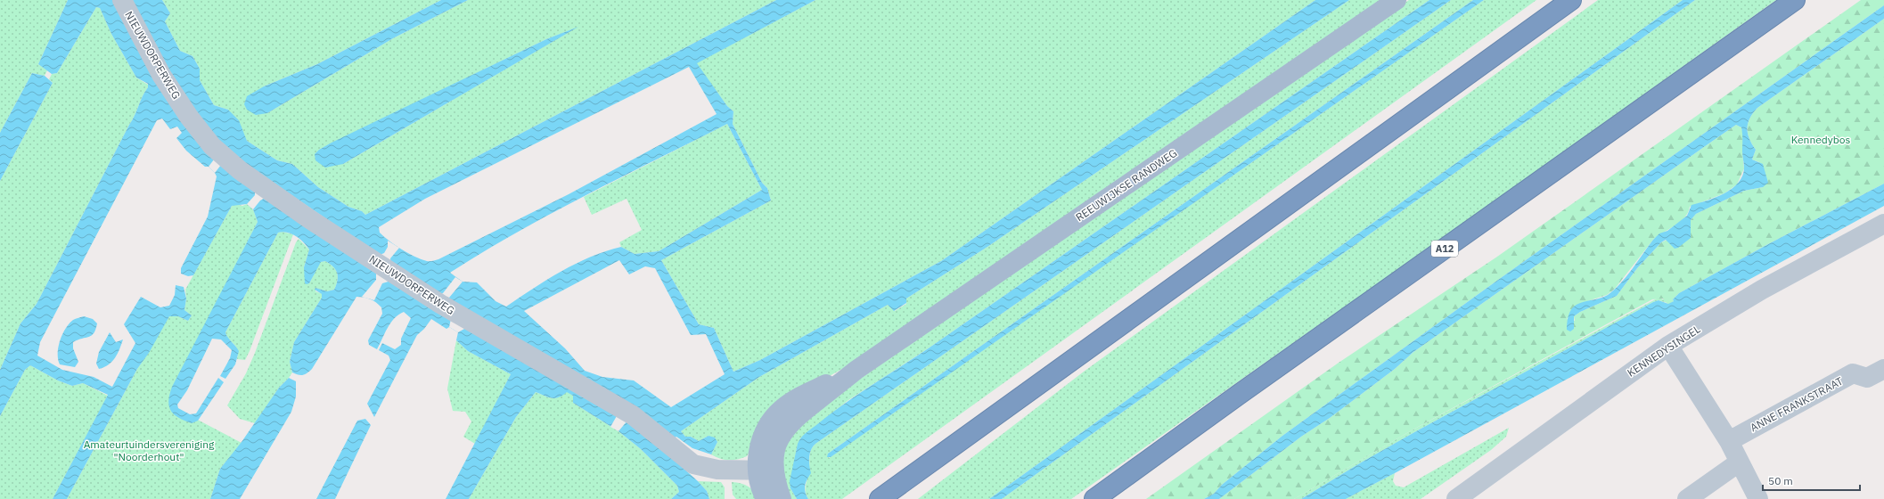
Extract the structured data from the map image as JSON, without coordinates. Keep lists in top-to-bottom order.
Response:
{
  "streets": {
    "highway": ["A12"],
    "main road": ["REEUWIJKSE RANDWEG"],
    "street": ["NIEUWDORPERWEG", "KENNEDYSINGEL", "ANNE FRANKSTRAAT"]
  },
  "crossings": [
    ["NIEUWDORPERWEG", "REEUWIJKSE RANDWEG"]
  ],
  "parks": ["Kennedybos", "Amateurtuindersvereniging \"Noorderhout\""],
  "scale_bar": "50 m"
}
